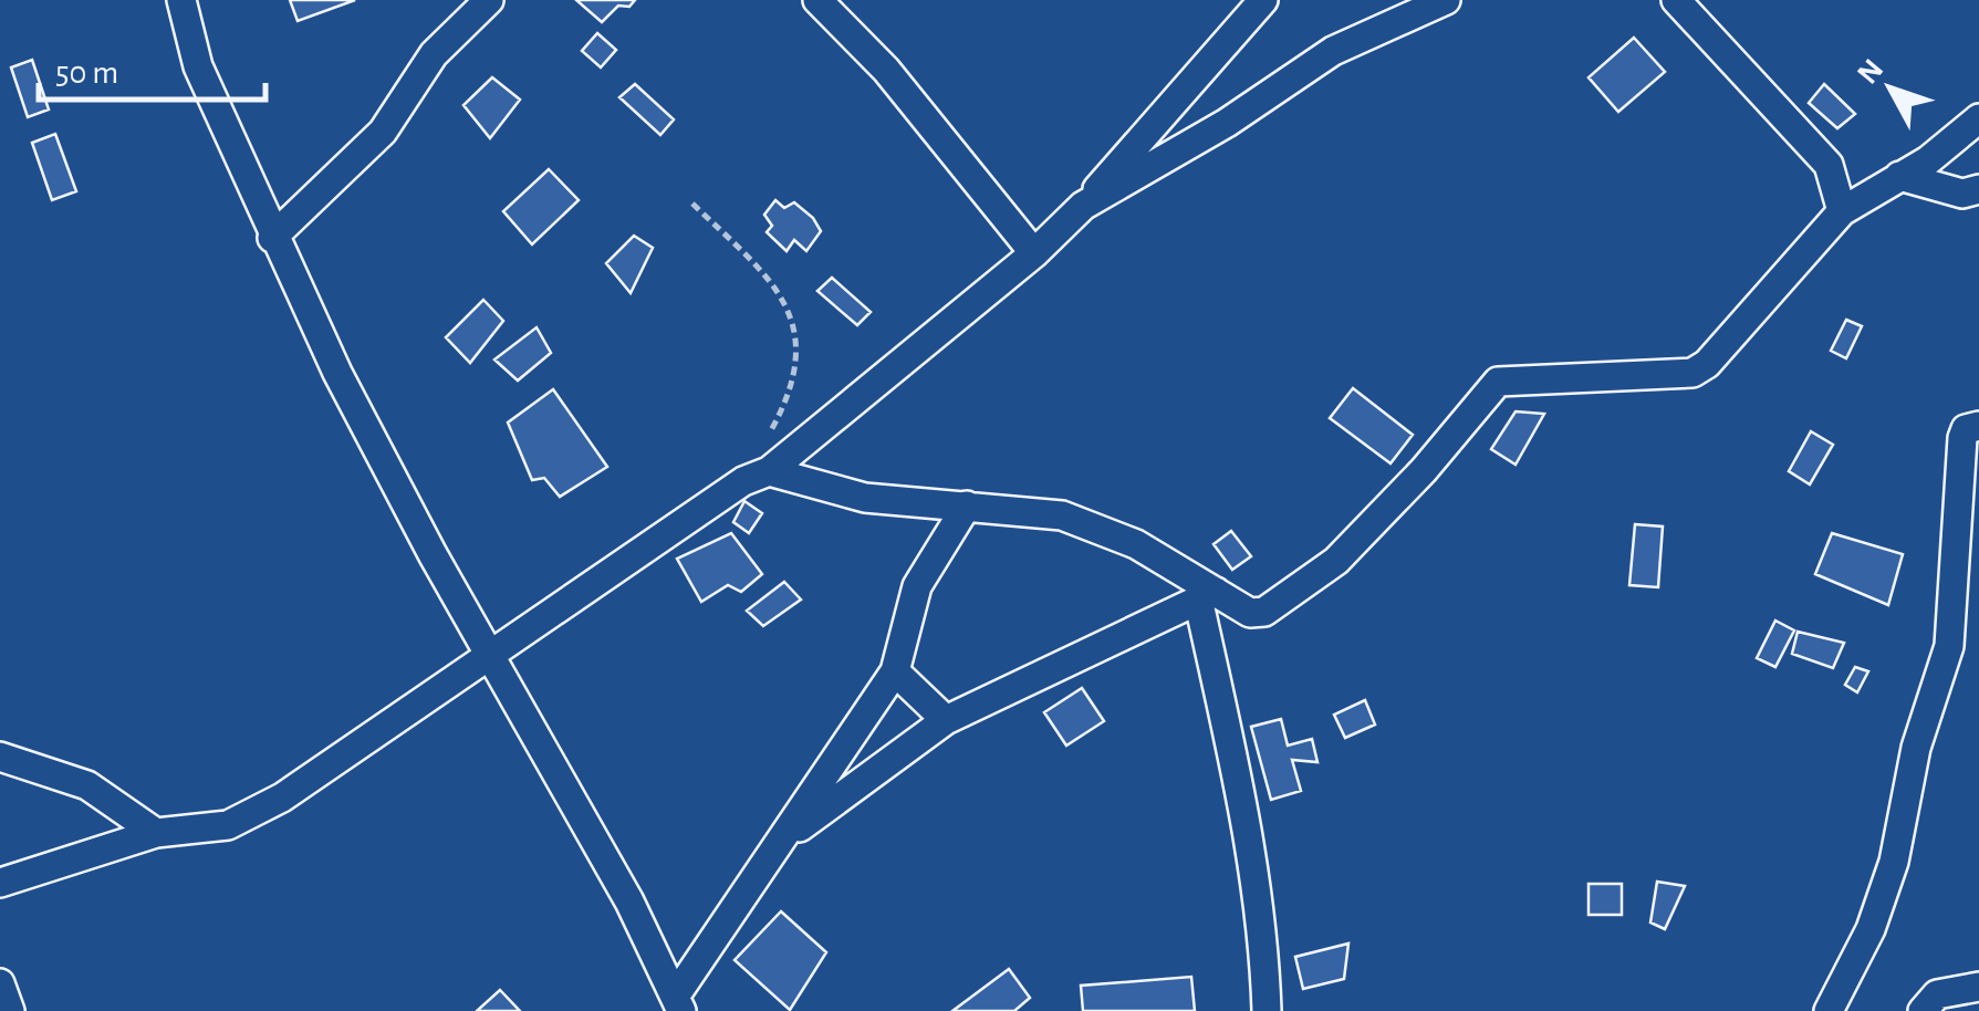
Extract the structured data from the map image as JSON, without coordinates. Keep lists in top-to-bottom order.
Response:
{
  "scale_bar": "50 m",
  "north": "top left"
}
